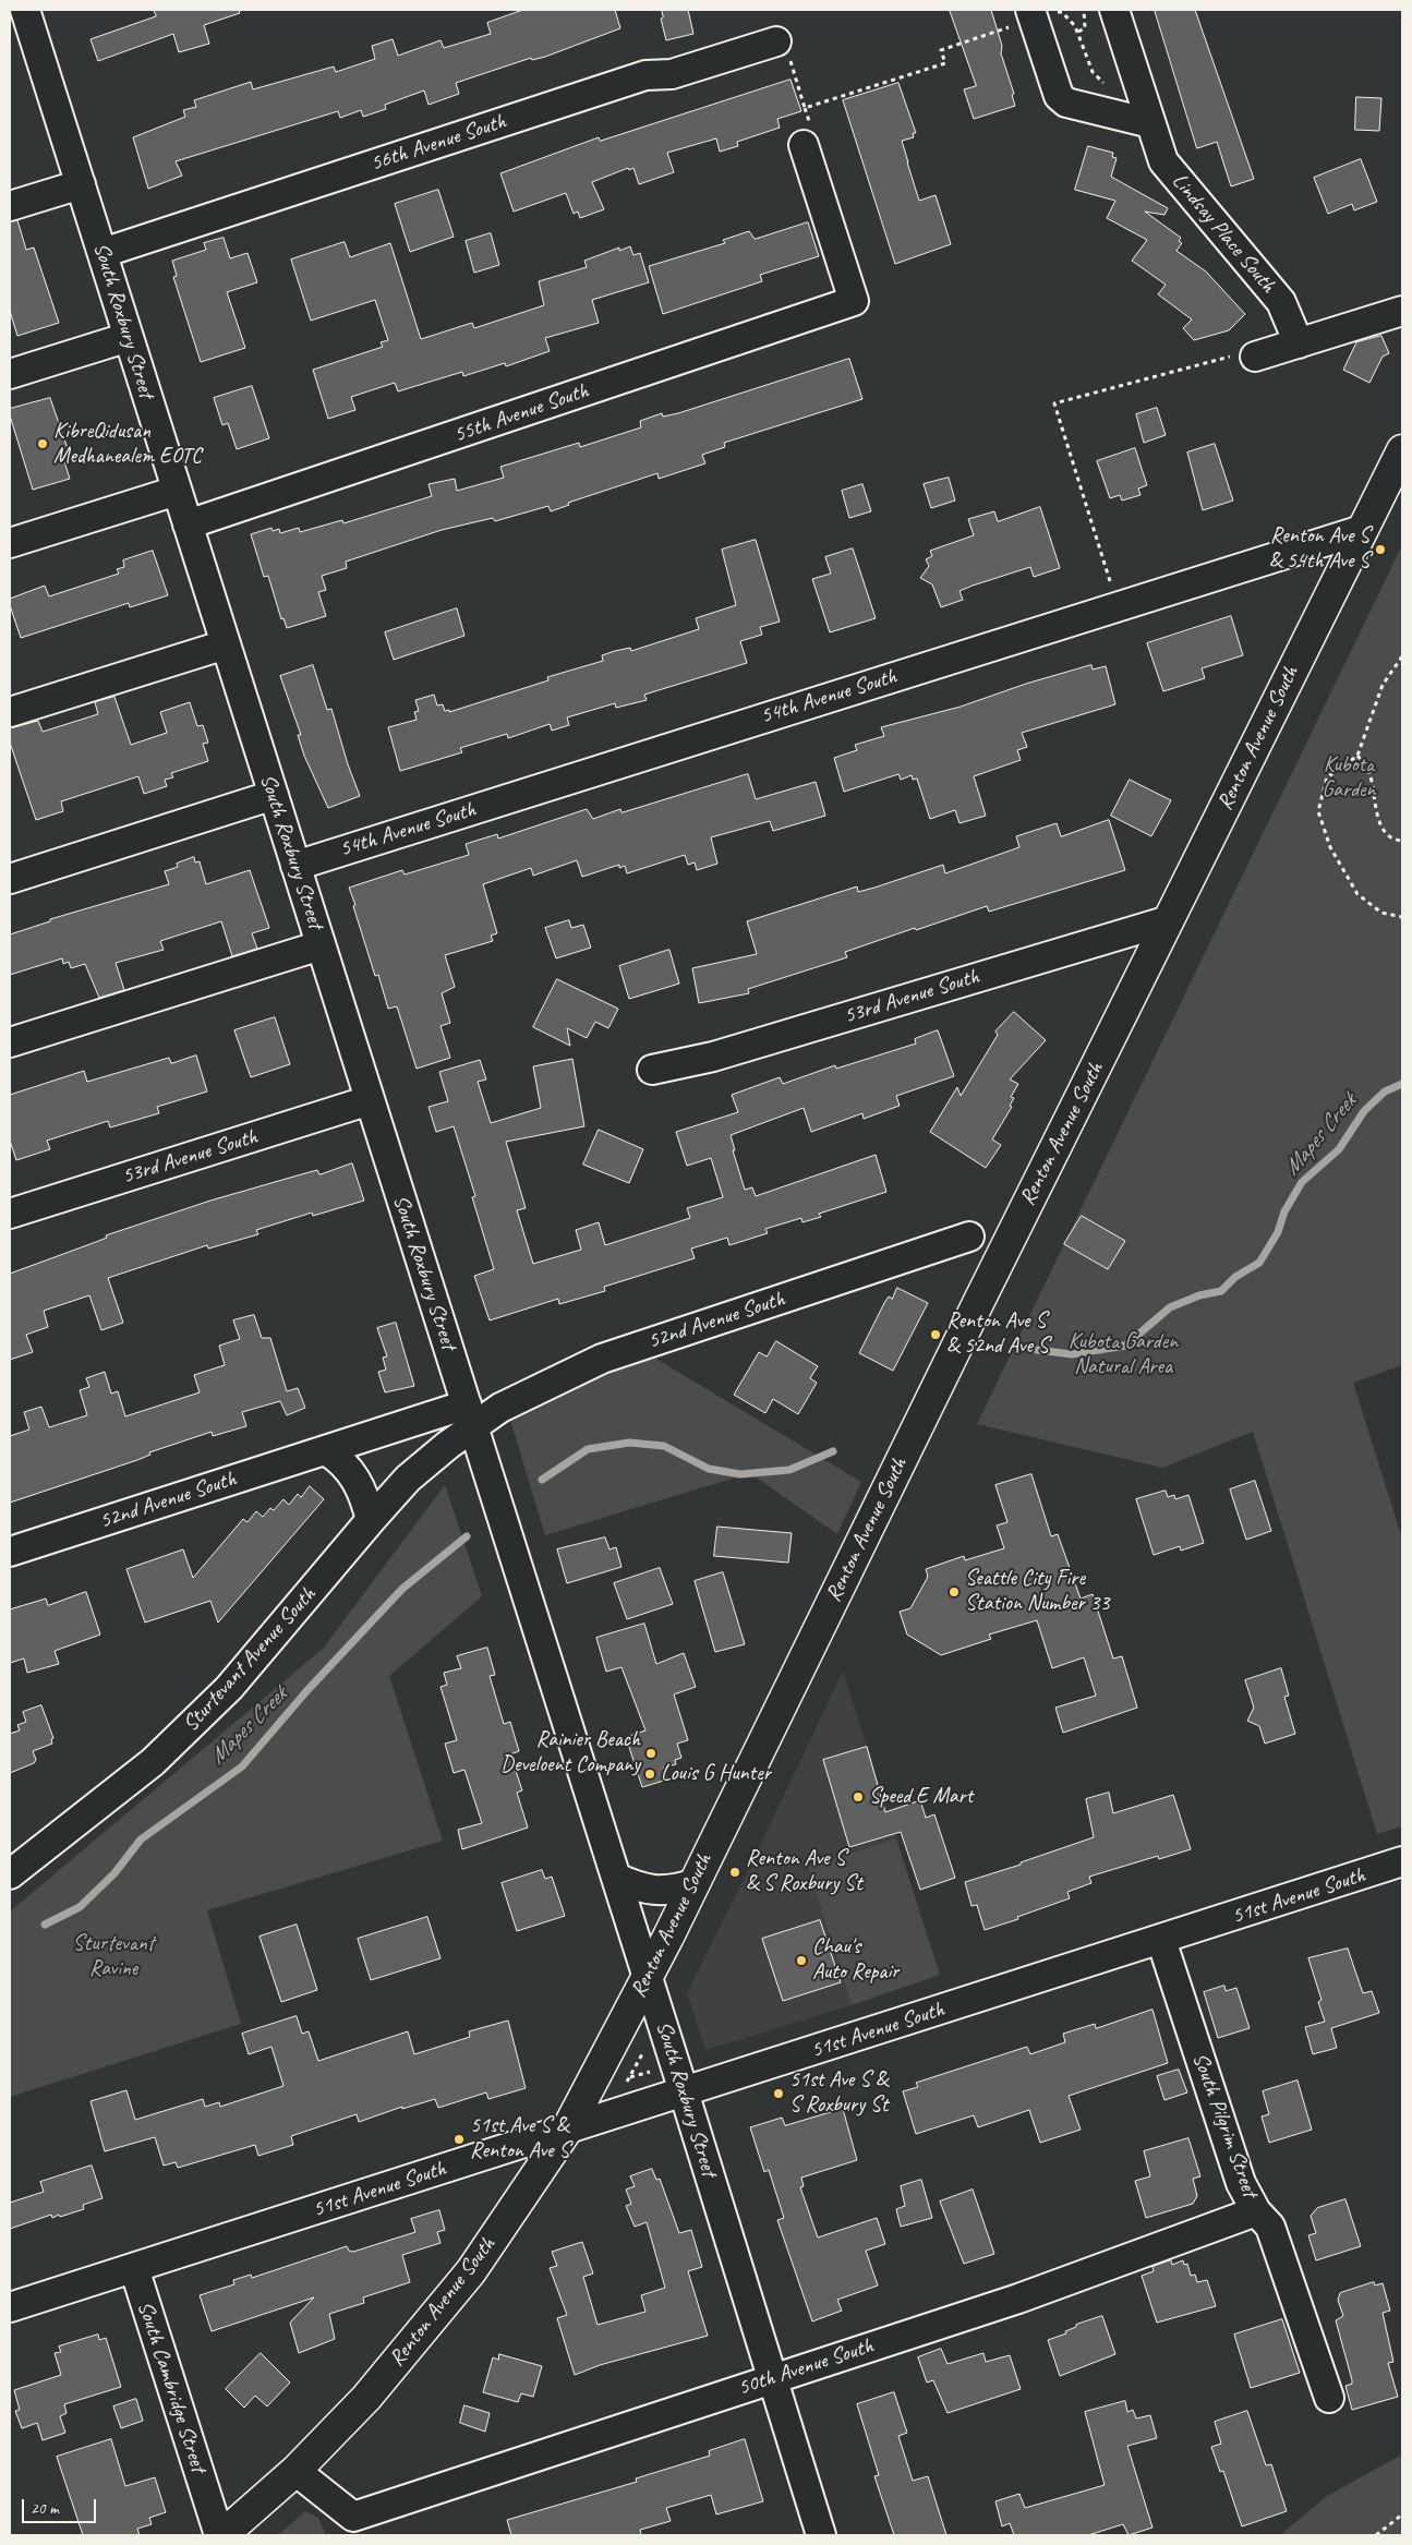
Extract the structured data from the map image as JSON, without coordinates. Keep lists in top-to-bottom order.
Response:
{
  "streets": {
    "main road": ["Renton Avenue South"],
    "street": [
      "56th Avenue South",
      "Lindsay Place South",
      "South Roxbury Street",
      "55th Avenue South",
      "54th Avenue South",
      "53rd Avenue South",
      "52nd Avenue South",
      "Sturtevant Avenue South",
      "51st Avenue South",
      "South Pilgrim Street",
      "50th Avenue South",
      "South Cambridge Street"
    ]
  },
  "crossings": [
    ["56th Avenue South", "South Roxbury Street"],
    ["South Roxbury Street", "55th Avenue South"],
    ["South Roxbury Street", "54th Avenue South"],
    ["South Roxbury Street", "Renton Avenue South"],
    ["South Roxbury Street", "53rd Avenue South"],
    ["South Roxbury Street", "52nd Avenue South"],
    ["South Roxbury Street", "Sturtevant Avenue South"],
    ["South Roxbury Street", "51st Avenue South"],
    ["South Roxbury Street", "50th Avenue South"],
    ["54th Avenue South", "Renton Avenue South"],
    ["Renton Avenue South", "53rd Avenue South"],
    ["Renton Avenue South", "51st Avenue South"],
    ["Renton Avenue South", "50th Avenue South"],
    ["Renton Avenue South", "South Cambridge Street"],
    ["52nd Avenue South", "Sturtevant Avenue South"],
    ["51st Avenue South", "South Pilgrim Street"],
    ["51st Avenue South", "South Cambridge Street"],
    ["South Pilgrim Street", "50th Avenue South"]
  ],
  "water": ["Mapes Creek"],
  "parks": ["Kubota Garden", "Kubota Garden Natural Area", "Sturtevant Ravine"],
  "places": [
    "KibreQidusan Medhanealem EOTC",
    "Renton Ave S & 54th Ave S",
    "Renton Ave S & 52nd Ave S",
    "Seattle City Fire Station Number 33",
    "Rainier Beach Develoent Company",
    "Louis G Hunter",
    "Speed E Mart",
    "Renton Ave S & S Roxbury St",
    "Chau's Auto Repair",
    "51st Ave S & S Roxbury St",
    "51st Ave S & Renton Ave S"
  ],
  "scale_bar": "20 m"
}
